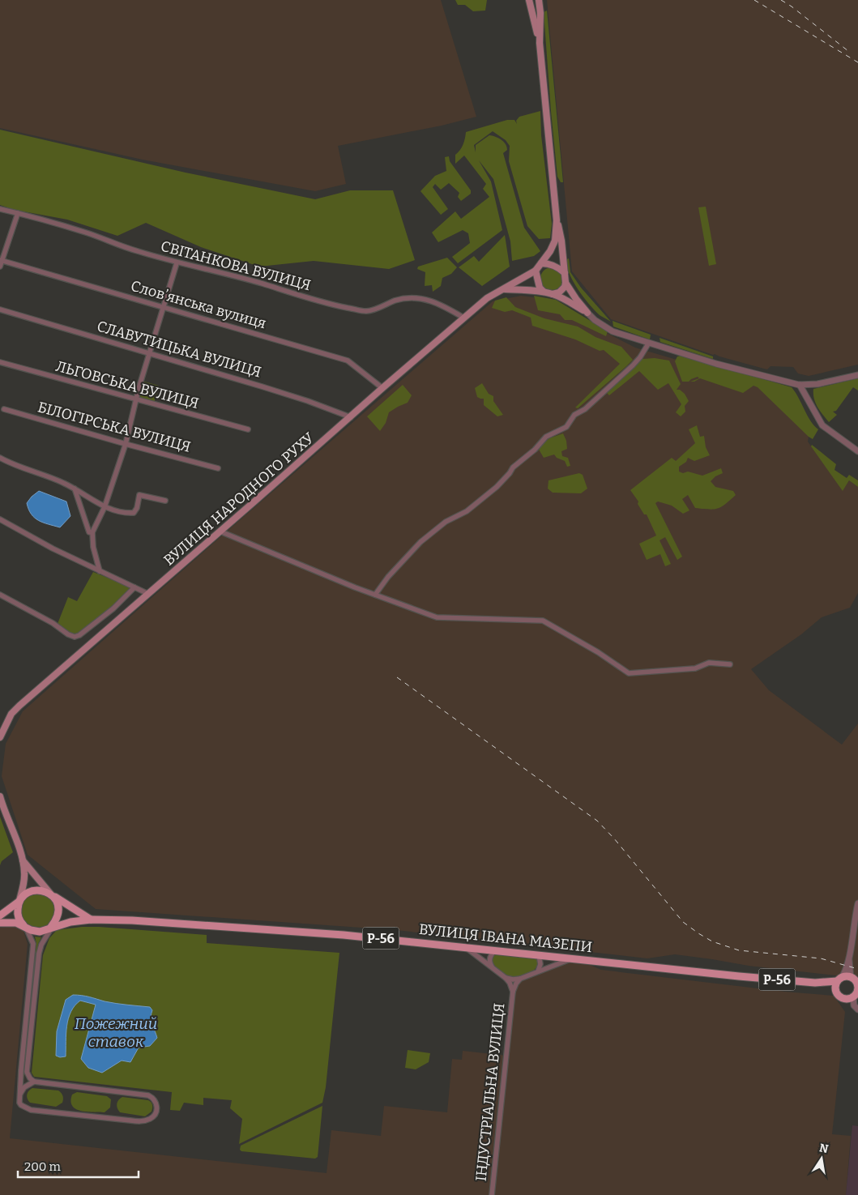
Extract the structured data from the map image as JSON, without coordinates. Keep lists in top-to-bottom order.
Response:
{
  "streets": {
    "main road": ["ВУЛИЦЯ НАРОДНОГО РУХУ", "Р-56", "ВУЛИЦЯ ІВАНА МАЗЕПИ"],
    "street": [
      "СВІТАНКОВА ВУЛИЦЯ",
      "Словʼянська вулиця",
      "СЛАВУТИЦЬКА ВУЛИЦЯ",
      "ЛЬГОВСЬКА ВУЛИЦЯ",
      "БІЛОГІРСЬКА ВУЛИЦЯ",
      "ІНДУСТРІАЛЬНА ВУЛИЦЯ"
    ]
  },
  "crossings": [
    ["СВІТАНКОВА ВУЛИЦЯ", "ВУЛИЦЯ НАРОДНОГО РУХУ"],
    ["Словʼянська вулиця", "ВУЛИЦЯ НАРОДНОГО РУХУ"],
    ["СЛАВУТИЦЬКА ВУЛИЦЯ", "ВУЛИЦЯ НАРОДНОГО РУХУ"],
    ["Р-56", "ВУЛИЦЯ ІВАНА МАЗЕПИ"]
  ],
  "water": ["Пожежний ставок"],
  "scale_bar": "200 m",
  "north": "top"
}
